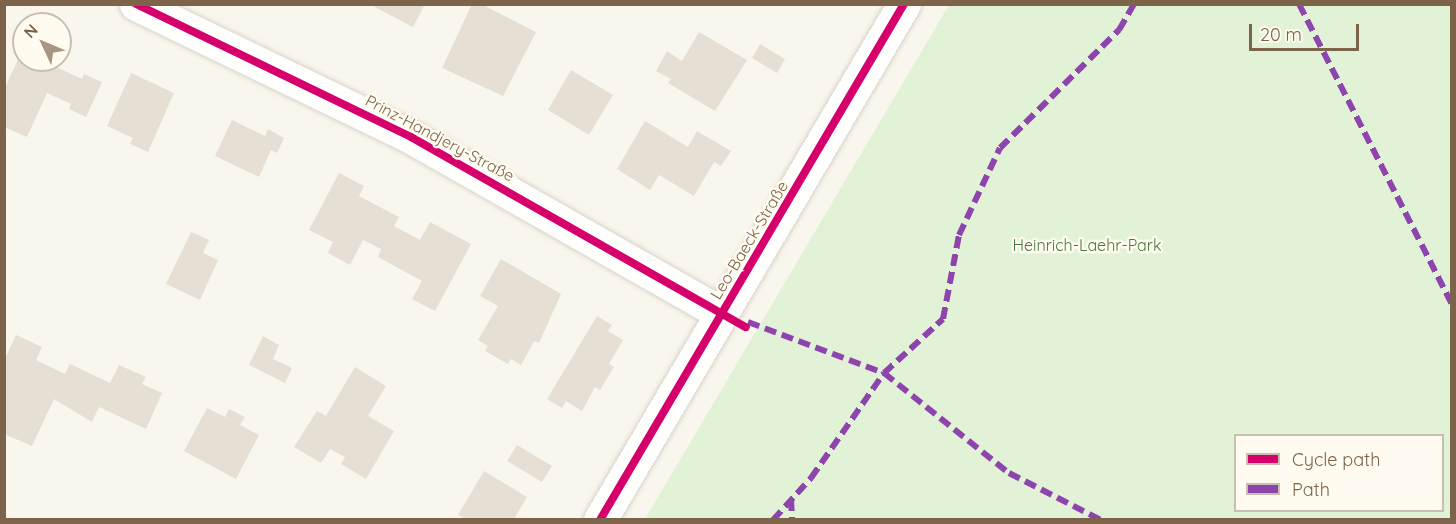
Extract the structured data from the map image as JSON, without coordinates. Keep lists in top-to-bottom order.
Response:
{
  "streets": {
    "street": ["Prinz-Handjery-Straße", "Leo-Baeck-Straße"]
  },
  "crossings": [
    ["Prinz-Handjery-Straße", "Leo-Baeck-Straße"]
  ],
  "parks": ["Heinrich-Laehr-Park"],
  "legend": ["Cycle path", "Path"],
  "scale_bar": "20 m",
  "north": "top left"
}
